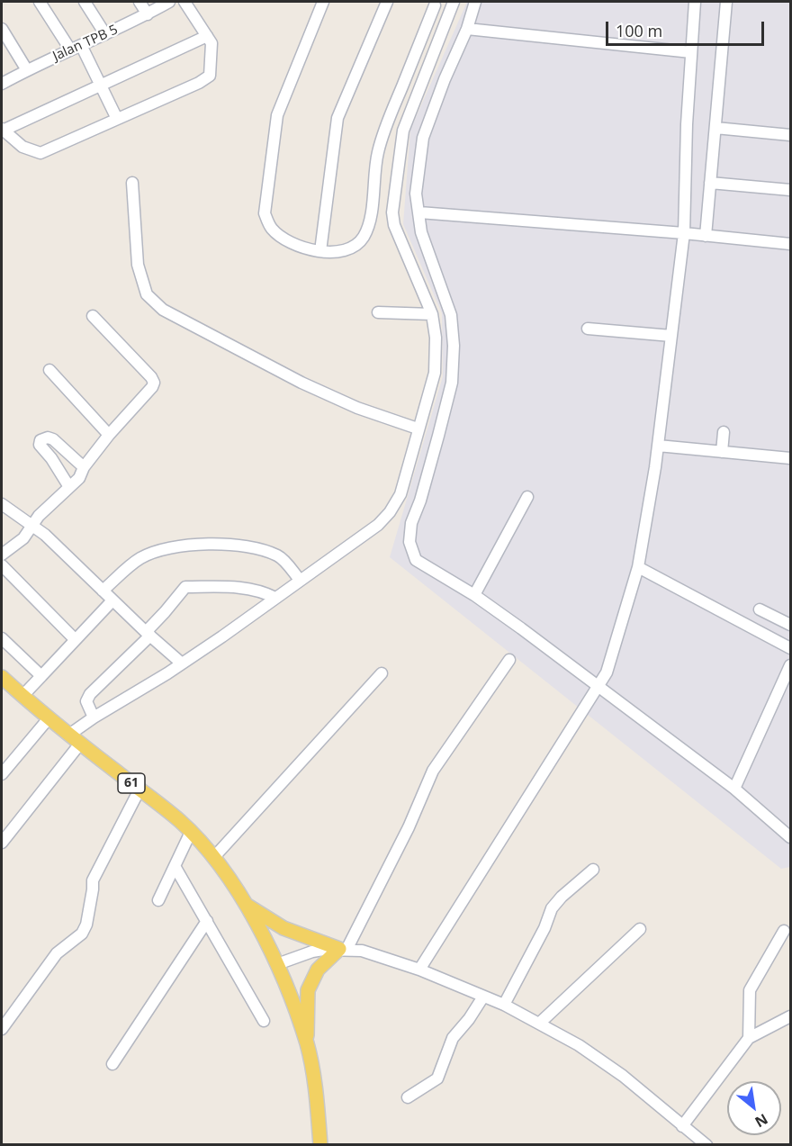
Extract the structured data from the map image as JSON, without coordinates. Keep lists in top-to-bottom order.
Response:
{
  "streets": {
    "main road": ["61"],
    "street": ["Jalan TPB 5"]
  },
  "scale_bar": "100 m",
  "north": "bottom right"
}
